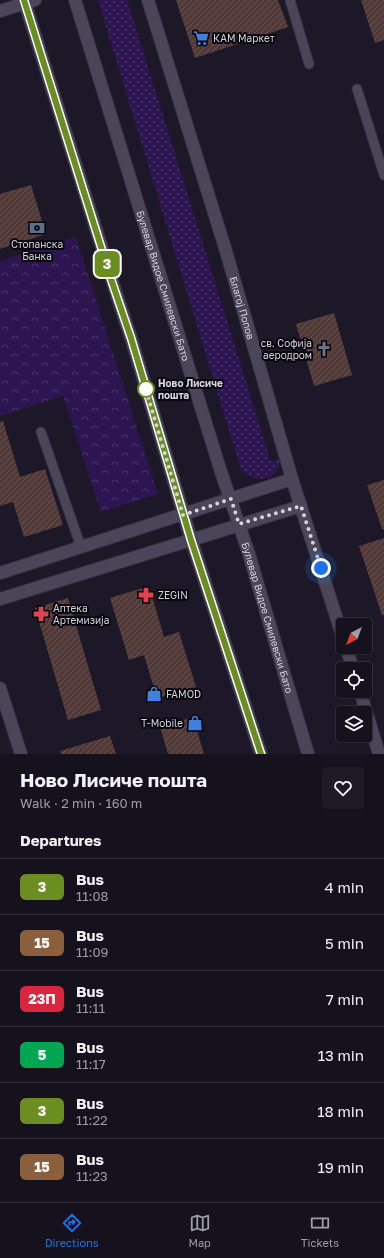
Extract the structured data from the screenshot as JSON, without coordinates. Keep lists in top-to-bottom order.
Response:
{
  "streets": {
    "street": ["Булевар Видое Смилевски Бато", "Благој Попов"]
  },
  "places": {
    "supermarket": ["КАМ Маркет"],
    "bank": ["Стопанска Банка"],
    "church": ["св. Софија аеродром"],
    "other": ["Ново Лисиче пошта"],
    "pharmacy": ["ZEGIN", "Аптека Артемизија"],
    "shop": ["FAMOD", "T-Mobile"]
  },
  "lines": ["bus line 3"],
  "north": "bottom left",
  "page": {
    "on_map": "3",
    "heading": [
      ["Ново Лисиче пошта", "Walk · 2 min · 160 m"],
      "Departures"
    ],
    "list": [
      {
        "mark": "3",
        "name": "Bus",
        "note": "11:08",
        "value": "4 min"
      },
      {
        "mark": "15",
        "name": "Bus",
        "note": "11:09",
        "value": "5 min"
      },
      {
        "mark": "23П",
        "name": "Bus",
        "note": "11:11",
        "value": "7 min"
      },
      {
        "mark": "5",
        "name": "Bus",
        "note": "11:17",
        "value": "13 min"
      },
      {
        "mark": "3",
        "name": "Bus",
        "note": "11:22",
        "value": "18 min"
      },
      {
        "mark": "15",
        "name": "Bus",
        "note": "11:23",
        "value": "19 min"
      }
    ],
    "tabs": ["Directions", "Map", "Tickets"]
  }
}
